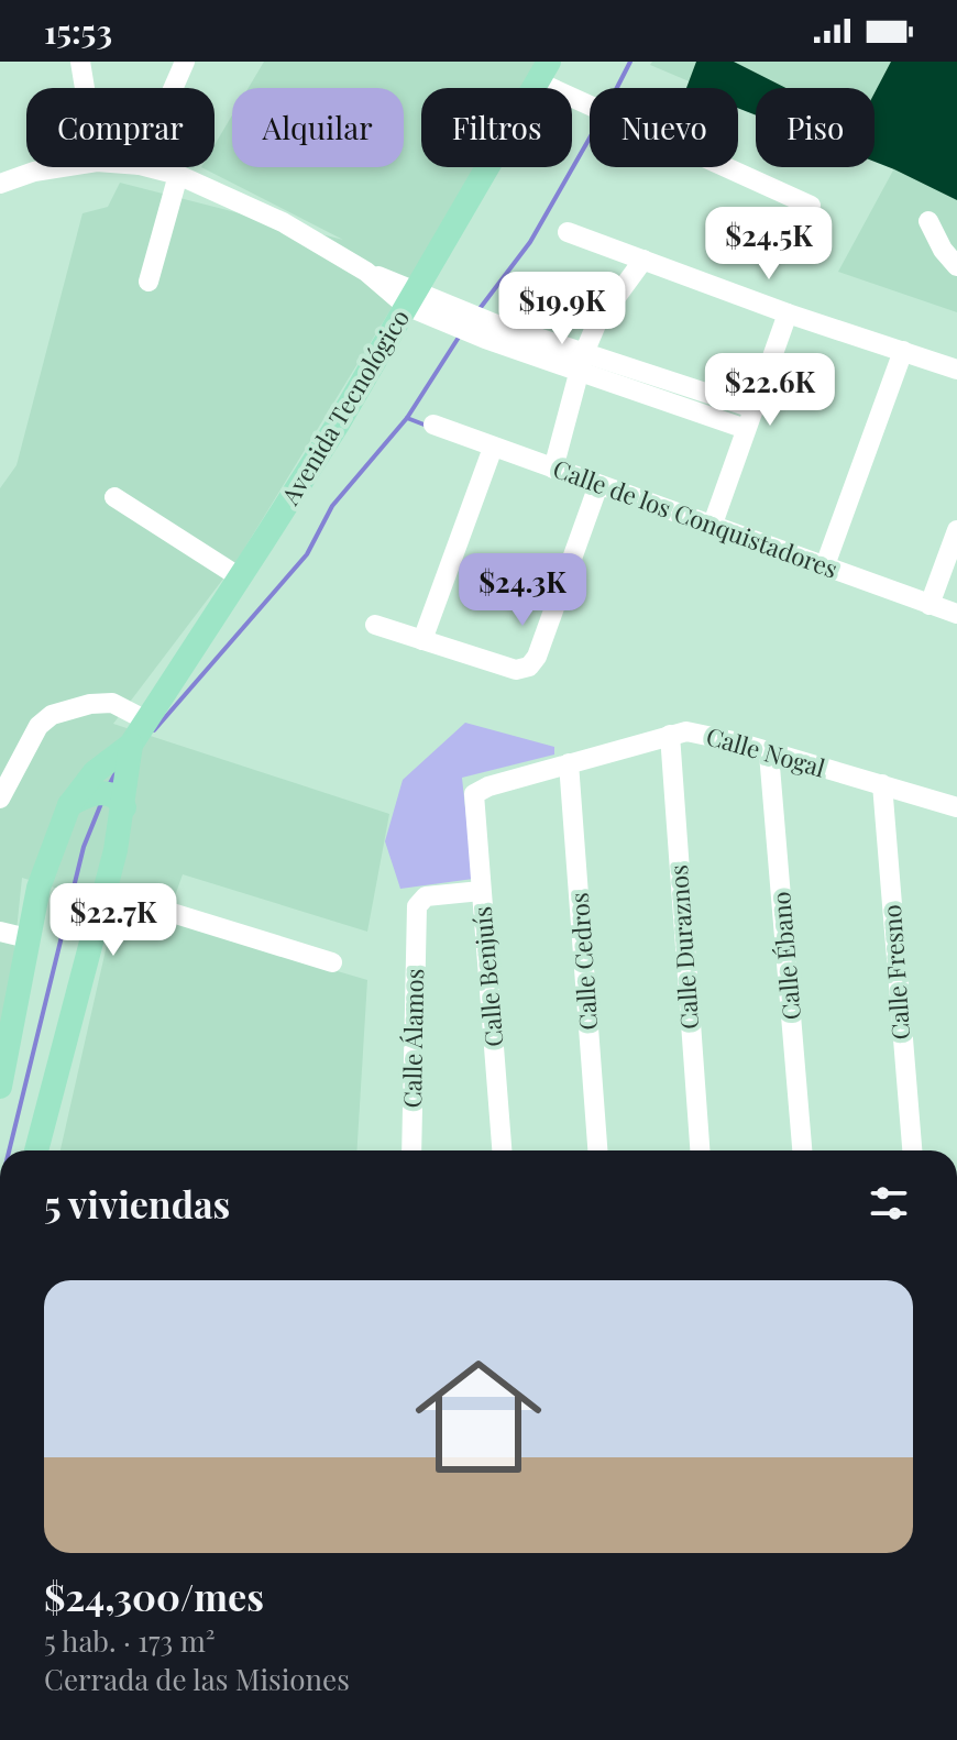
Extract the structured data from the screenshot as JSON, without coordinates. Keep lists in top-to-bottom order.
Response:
{
  "streets": {
    "main road": ["Avenida Tecnológico"],
    "street": [
      "Calle de los Conquistadores",
      "Calle Nogal",
      "Calle Duraznos",
      "Calle Ébano",
      "Calle Cedros",
      "Calle Fresno",
      "Calle Benjuís",
      "Calle Álamos"
    ]
  },
  "crossings": [
    ["Calle Nogal", "Calle Duraznos"],
    ["Calle Nogal", "Calle Ébano"],
    ["Calle Nogal", "Calle Cedros"],
    ["Calle Nogal", "Calle Fresno"],
    ["Calle Nogal", "Calle Benjuís"],
    ["Calle Benjuís", "Calle Álamos"]
  ],
  "page": {
    "status": "15:53",
    "chip": [
      "Comprar",
      "Alquilar",
      "Filtros",
      "Nuevo",
      "Piso"
    ],
    "price": [
      "$24.5K",
      "$19.9K",
      "$22.6K",
      "$24.3K",
      "$22.7K"
    ],
    "heading": "5 viviendas",
    "list": [
      {
        "name": "$24,300/mes",
        "note": "5 hab. · 173 m² · Cerrada de las Misiones"
      }
    ]
  }
}
